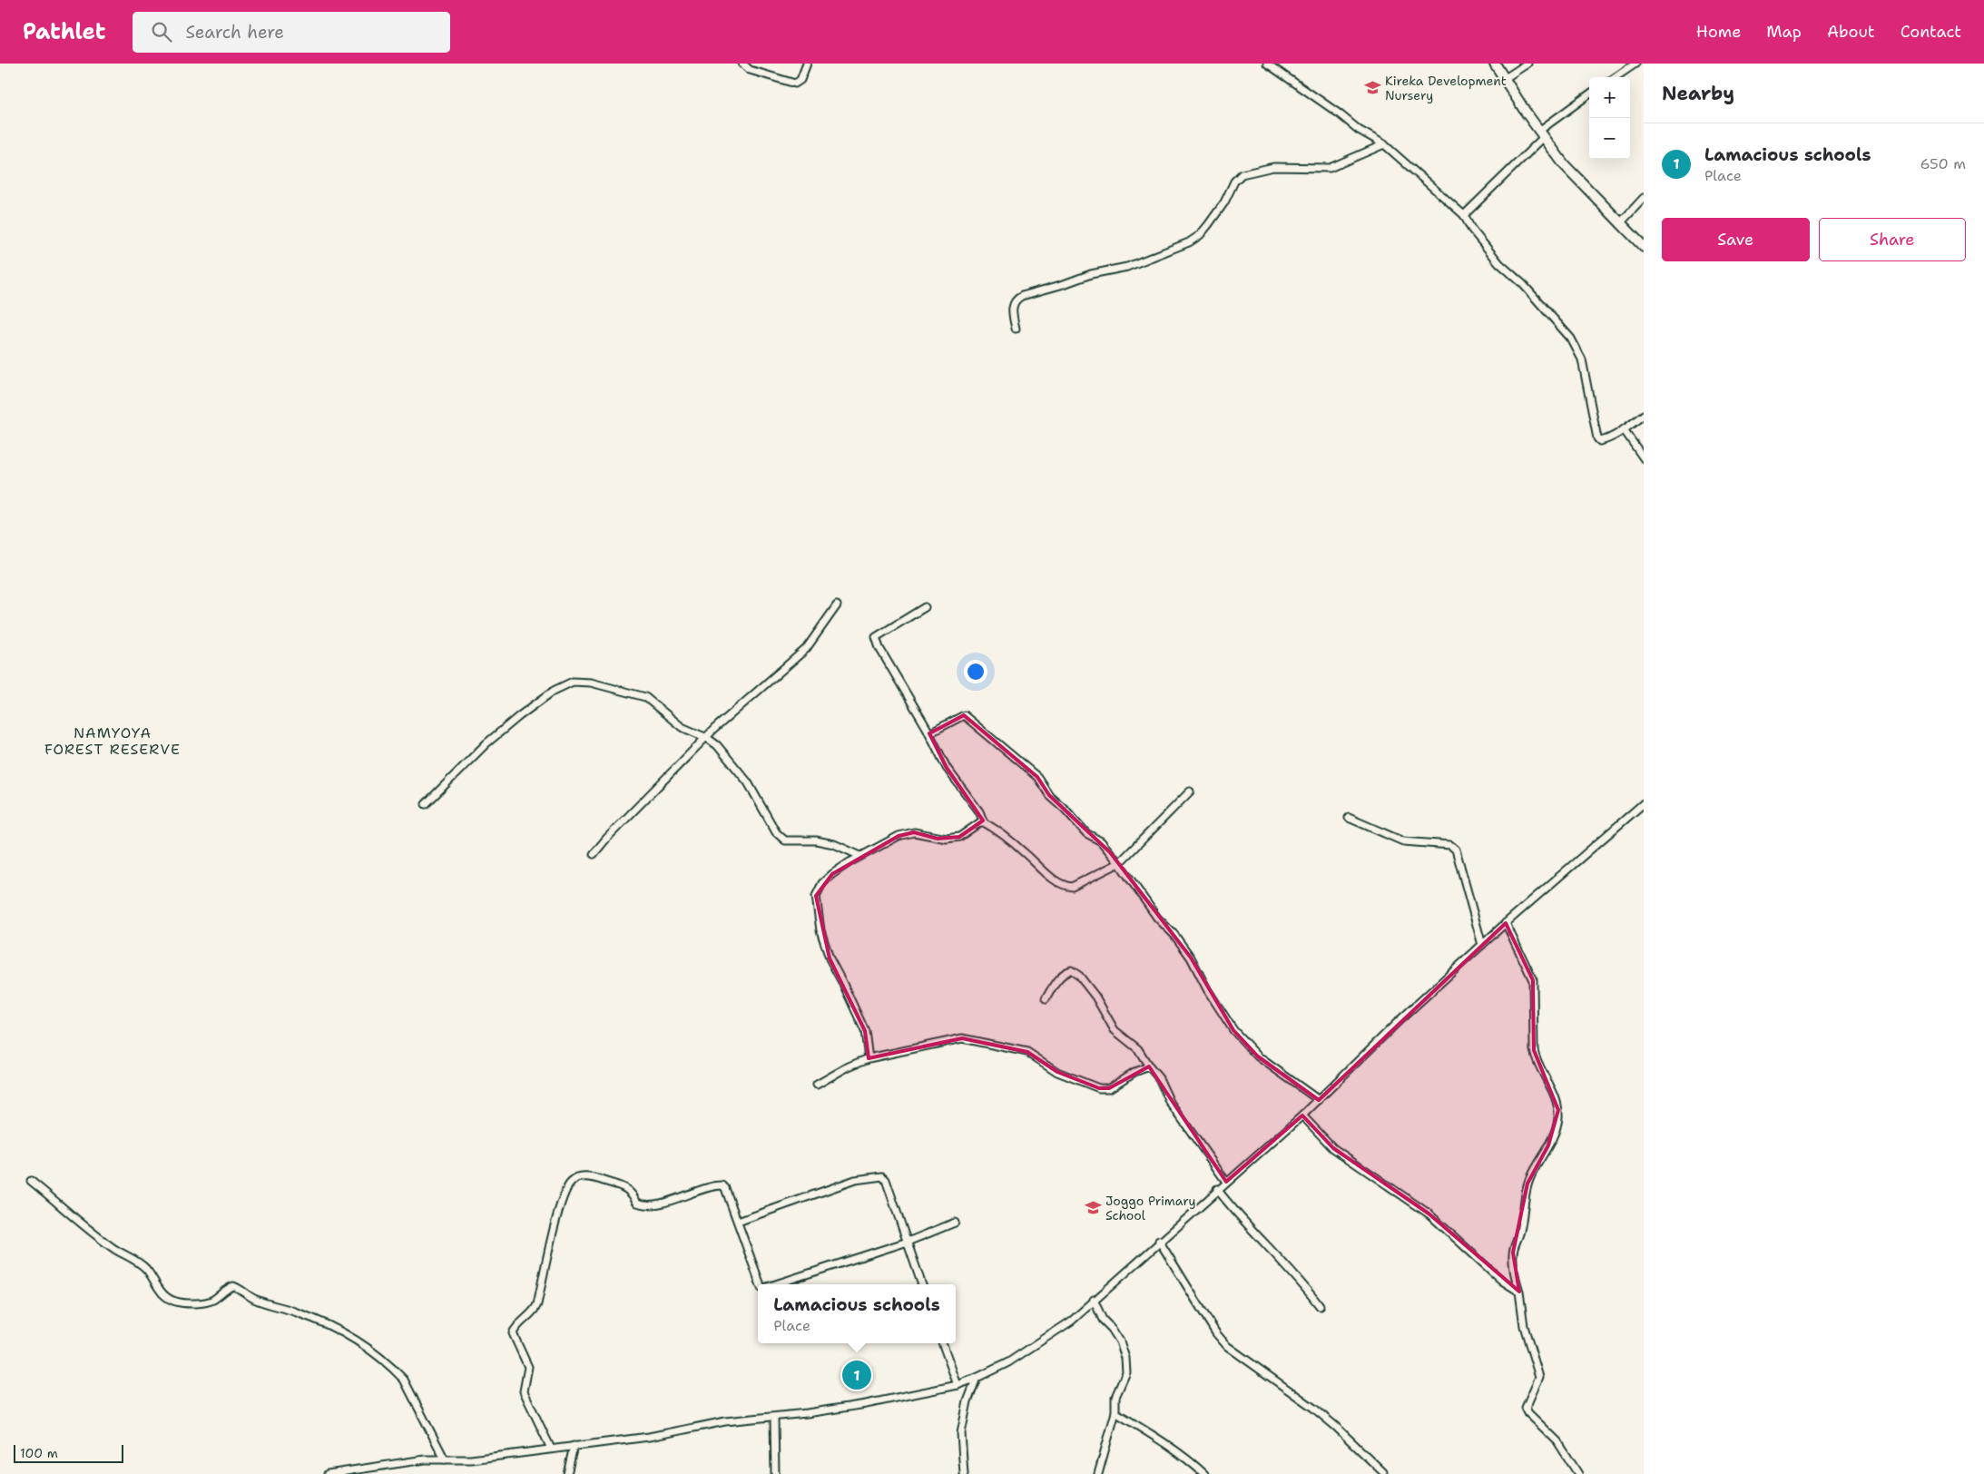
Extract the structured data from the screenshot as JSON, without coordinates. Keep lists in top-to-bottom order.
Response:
{
  "districts": ["NAMYOYA FOREST RESERVE"],
  "places": {
    "school or university": ["Kireka Development Nursery", "Joggo Primary School"]
  },
  "scale_bar": "100 m",
  "page": {
    "header": "Pathlet",
    "search": "Search here",
    "nav": [
      "Home",
      "Map",
      "About",
      "Contact"
    ],
    "heading": "Nearby",
    "map_buttons": ["+", "−"],
    "list": [
      {
        "mark": "1",
        "name": "Lamacious schools",
        "note": "Place",
        "value": "650 m"
      }
    ],
    "buttons": ["Save", "Share"],
    "popup": ["Lamacious schools", "Place"],
    "pins": "1",
    "scale": "100 m"
  }
}
